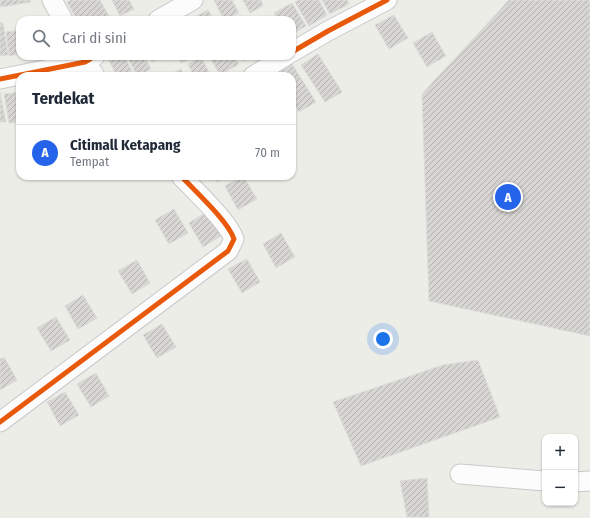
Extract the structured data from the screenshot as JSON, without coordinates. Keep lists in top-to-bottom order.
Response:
{
  "page": {
    "search": "Cari di sini",
    "heading": "Terdekat",
    "list": [
      {
        "mark": "A",
        "name": "Citimall Ketapang",
        "note": "Tempat",
        "value": "70 m"
      }
    ],
    "pins": "A",
    "map_buttons": ["+", "−"]
  }
}
